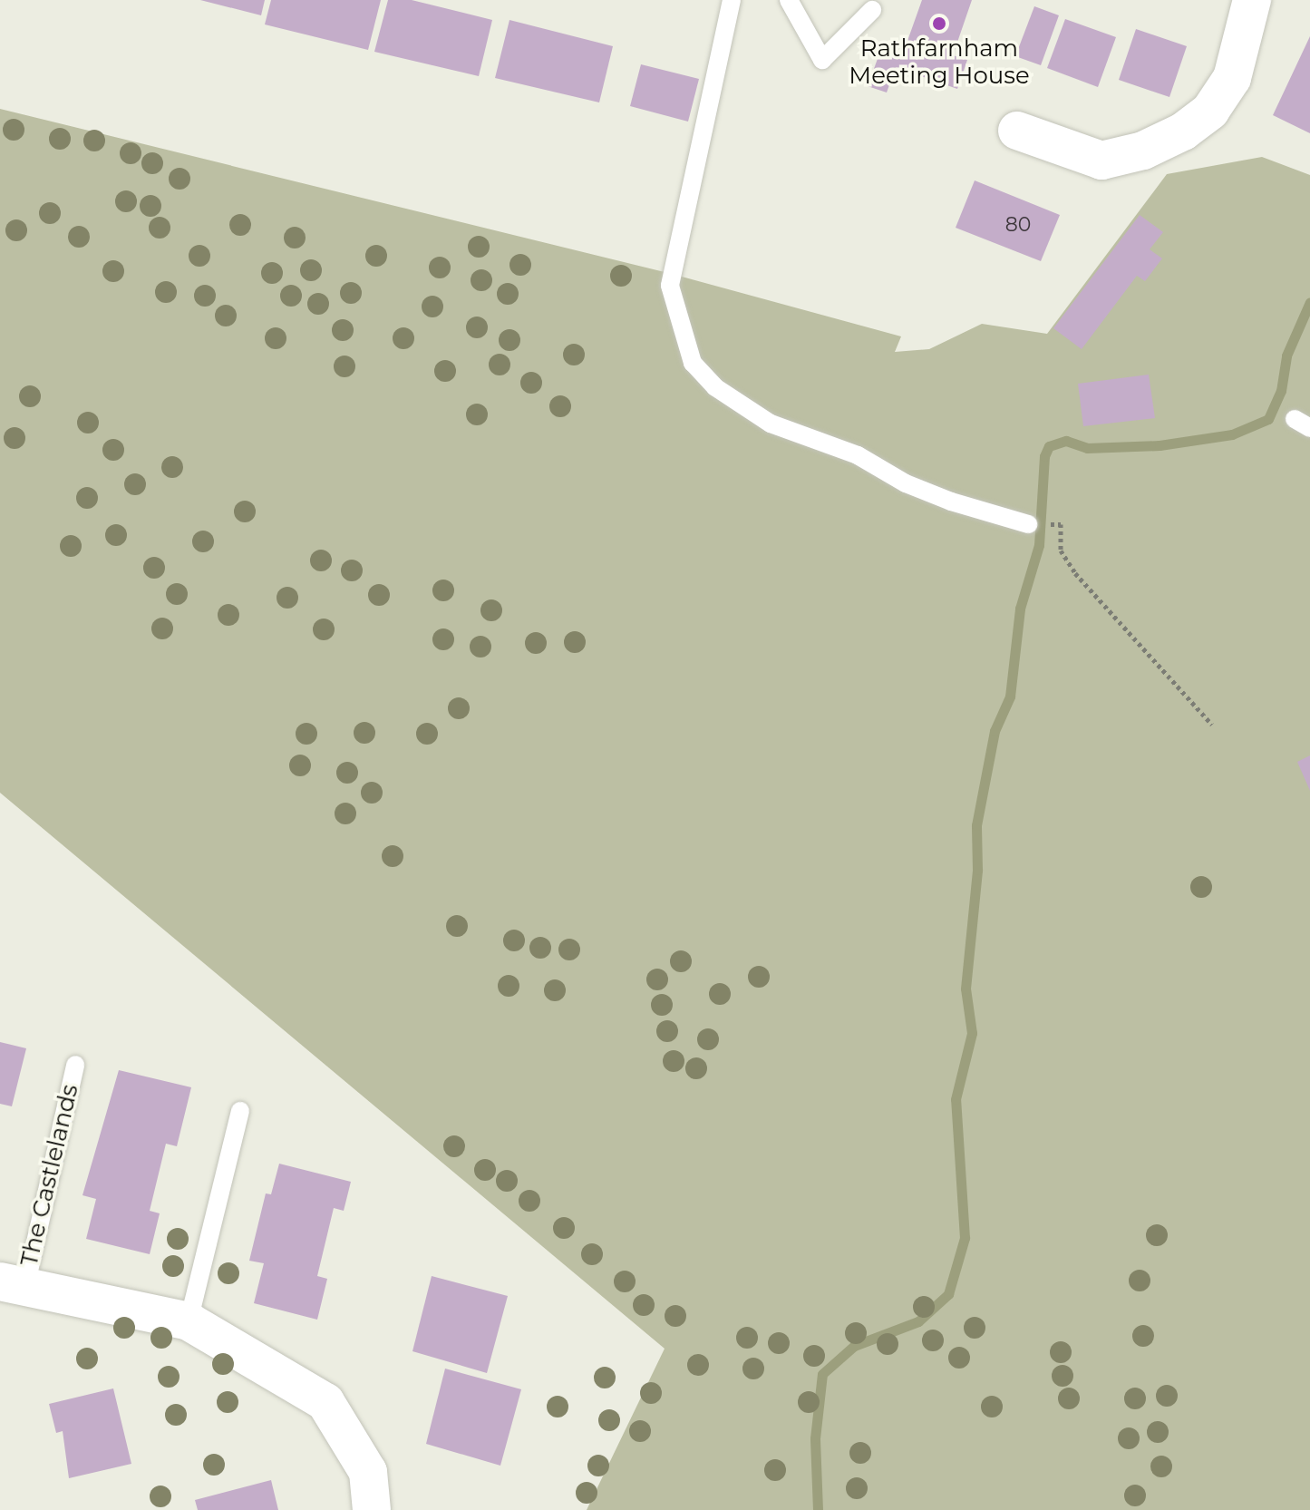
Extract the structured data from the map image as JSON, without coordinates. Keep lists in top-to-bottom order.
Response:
{
  "streets": {
    "lane": ["The Castlelands"]
  },
  "places": ["Rathfarnham Meeting House"],
  "house_numbers": ["80"]
}
